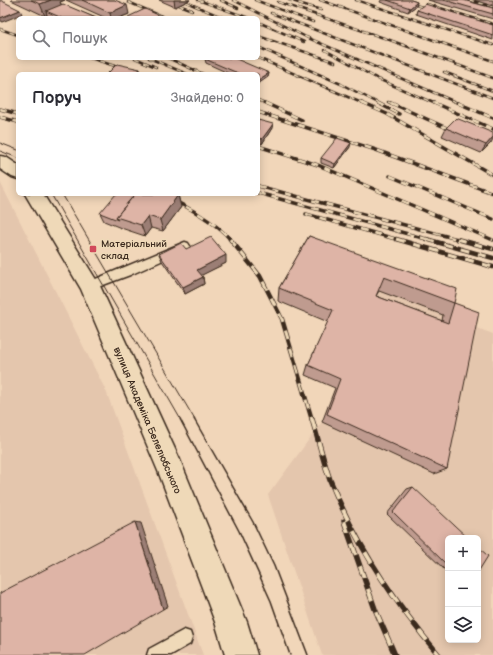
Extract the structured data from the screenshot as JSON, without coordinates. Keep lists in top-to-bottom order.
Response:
{
  "streets": {
    "street": ["вулиця Академіка Белелюбського"]
  },
  "places": {
    "transit": ["Матеріальний склад"]
  },
  "page": {
    "search": "Пошук",
    "heading": ["Поруч", "Знайдено: 0"],
    "map_buttons": ["+", "−"]
  }
}
